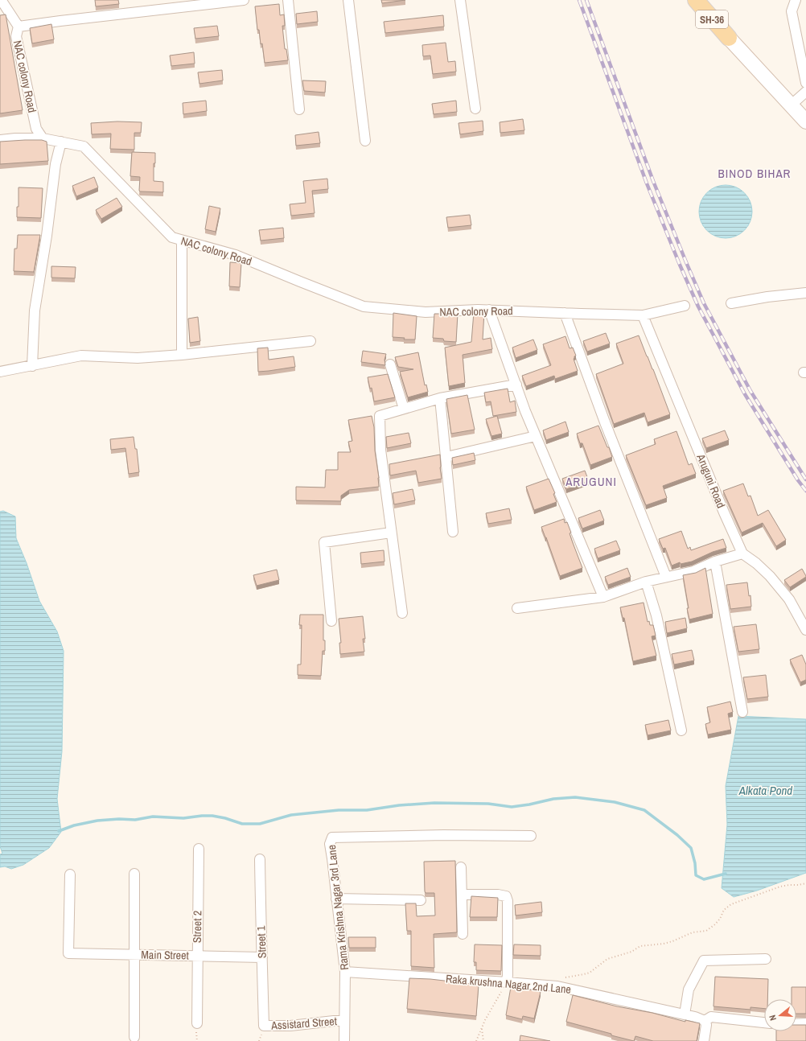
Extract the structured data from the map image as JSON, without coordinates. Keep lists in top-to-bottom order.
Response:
{
  "streets": {
    "main road": ["SH-36"],
    "street": [
      "NAC colony Road",
      "Aruguni Road",
      "Rama Krishna Nagar 3rd Lane",
      "Street 2",
      "Street 1",
      "Main Street",
      "Raka krushna Nagar 2nd Lane",
      "Assistard Street"
    ]
  },
  "crossings": [
    ["NAC colony Road", "Aruguni Road"],
    ["Rama Krishna Nagar 3rd Lane", "Raka krushna Nagar 2nd Lane"],
    ["Rama Krishna Nagar 3rd Lane", "Assistard Street"],
    ["Street 2", "Main Street"],
    ["Street 1", "Main Street"],
    ["Street 1", "Assistard Street"]
  ],
  "districts": ["BINOD BIHAR", "ARUGUNI"],
  "water": ["Alkata Pond"],
  "north": "left"
}
